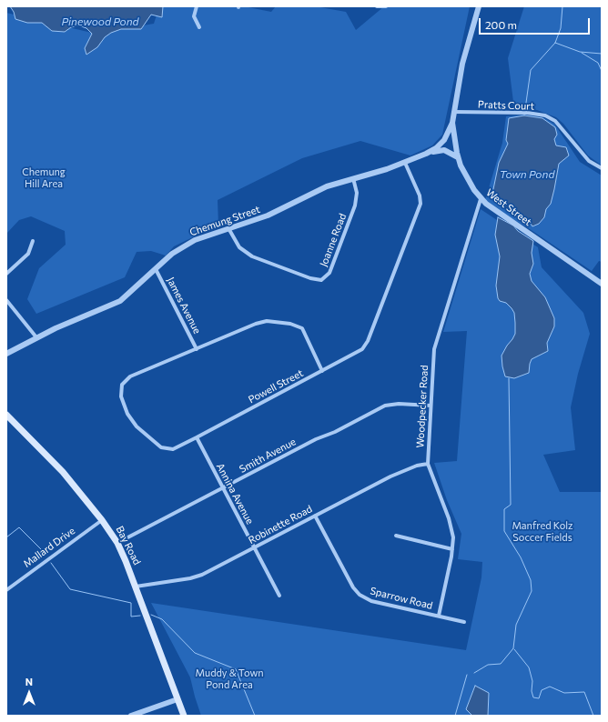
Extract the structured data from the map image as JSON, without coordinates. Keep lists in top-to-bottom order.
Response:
{
  "streets": {
    "main road": ["Bay Road"],
    "street": [
      "Pratts Court",
      "West Street",
      "Chemung Street",
      "Joanne Road",
      "James Avenue",
      "Powell Street",
      "Woodpecker Road",
      "Smith Avenue",
      "Annina Avenue",
      "Robinette Road",
      "Mallard Drive",
      "Sparrow Road"
    ]
  },
  "crossings": [
    ["Pratts Court", "West Street"],
    ["West Street", "Chemung Street"],
    ["West Street", "Woodpecker Road"],
    ["Chemung Street", "Joanne Road"],
    ["Chemung Street", "James Avenue"],
    ["Chemung Street", "Powell Street"],
    ["James Avenue", "Powell Street"],
    ["Powell Street", "Annina Avenue"],
    ["Woodpecker Road", "Smith Avenue"],
    ["Woodpecker Road", "Robinette Road"],
    ["Woodpecker Road", "Sparrow Road"],
    ["Smith Avenue", "Annina Avenue"],
    ["Smith Avenue", "Bay Road"],
    ["Annina Avenue", "Robinette Road"],
    ["Robinette Road", "Bay Road"],
    ["Robinette Road", "Sparrow Road"],
    ["Bay Road", "Mallard Drive"]
  ],
  "water": ["Pinewood Pond", "Town Pond"],
  "parks": ["Chemung Hill Area", "Manfred Kolz Soccer Fields", "Muddy & Town Pond Area"],
  "scale_bar": "200 m",
  "north": "top"
}
